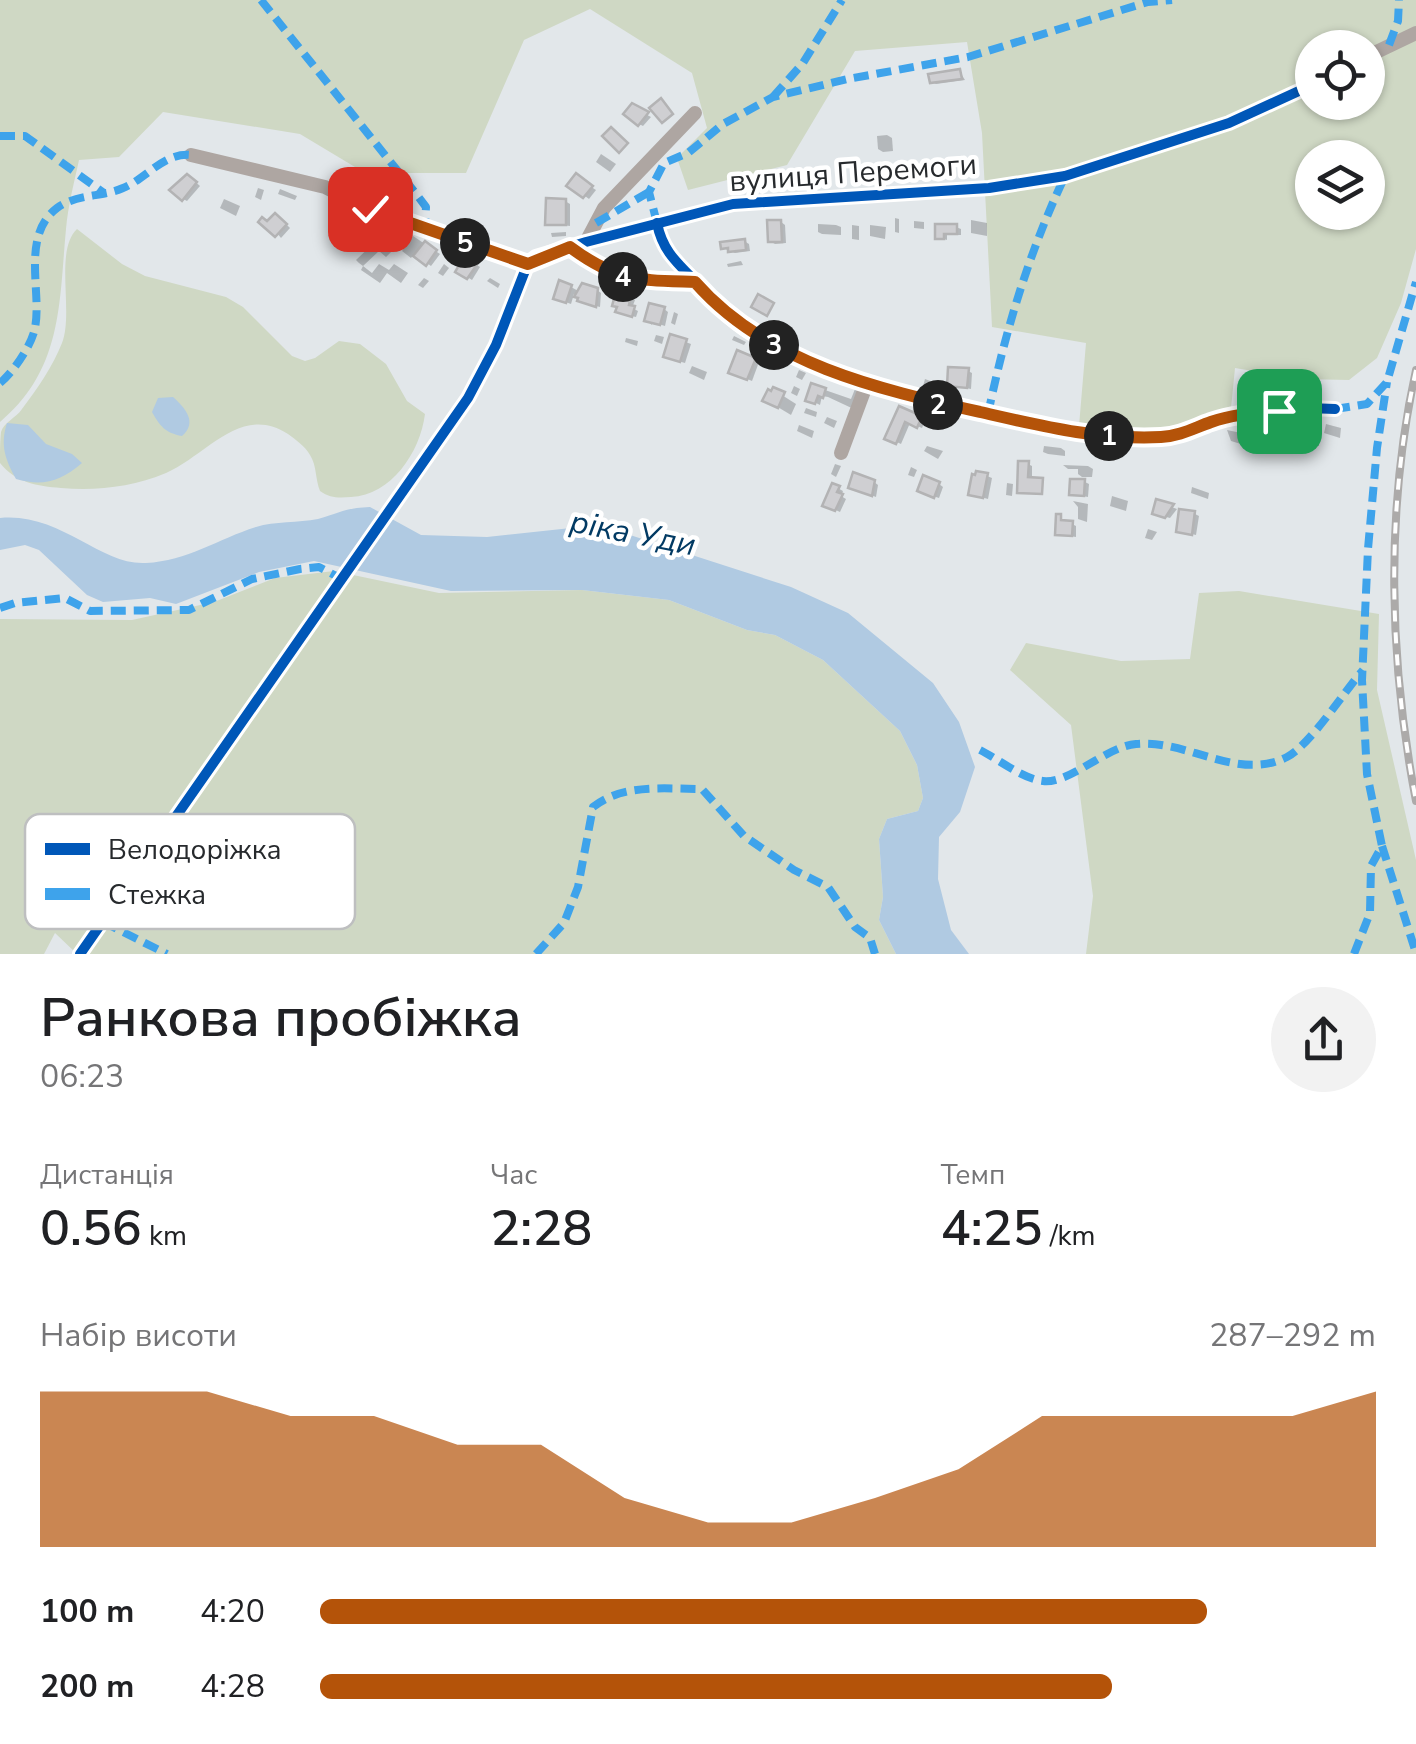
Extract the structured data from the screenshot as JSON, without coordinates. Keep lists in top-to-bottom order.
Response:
{
  "streets": {
    "street": ["вулиця Перемоги"]
  },
  "water": ["ріка Уди"],
  "legend": ["Велодоріжка", "Стежка"],
  "page": {
    "pins": [
      "5",
      "4",
      "3",
      "2",
      "1"
    ],
    "heading": ["Ранкова пробіжка", "06:23"],
    "stats": [
      ["Дистанція", "0.56 km"],
      ["Час", "2:28"],
      ["Темп", "4:25 /km"]
    ],
    "chart": ["Набір висоти", "287–292 m"],
    "list": [
      {
        "name": "100 m",
        "note": "4:20"
      },
      {
        "name": "200 m",
        "note": "4:28"
      }
    ]
  }
}
